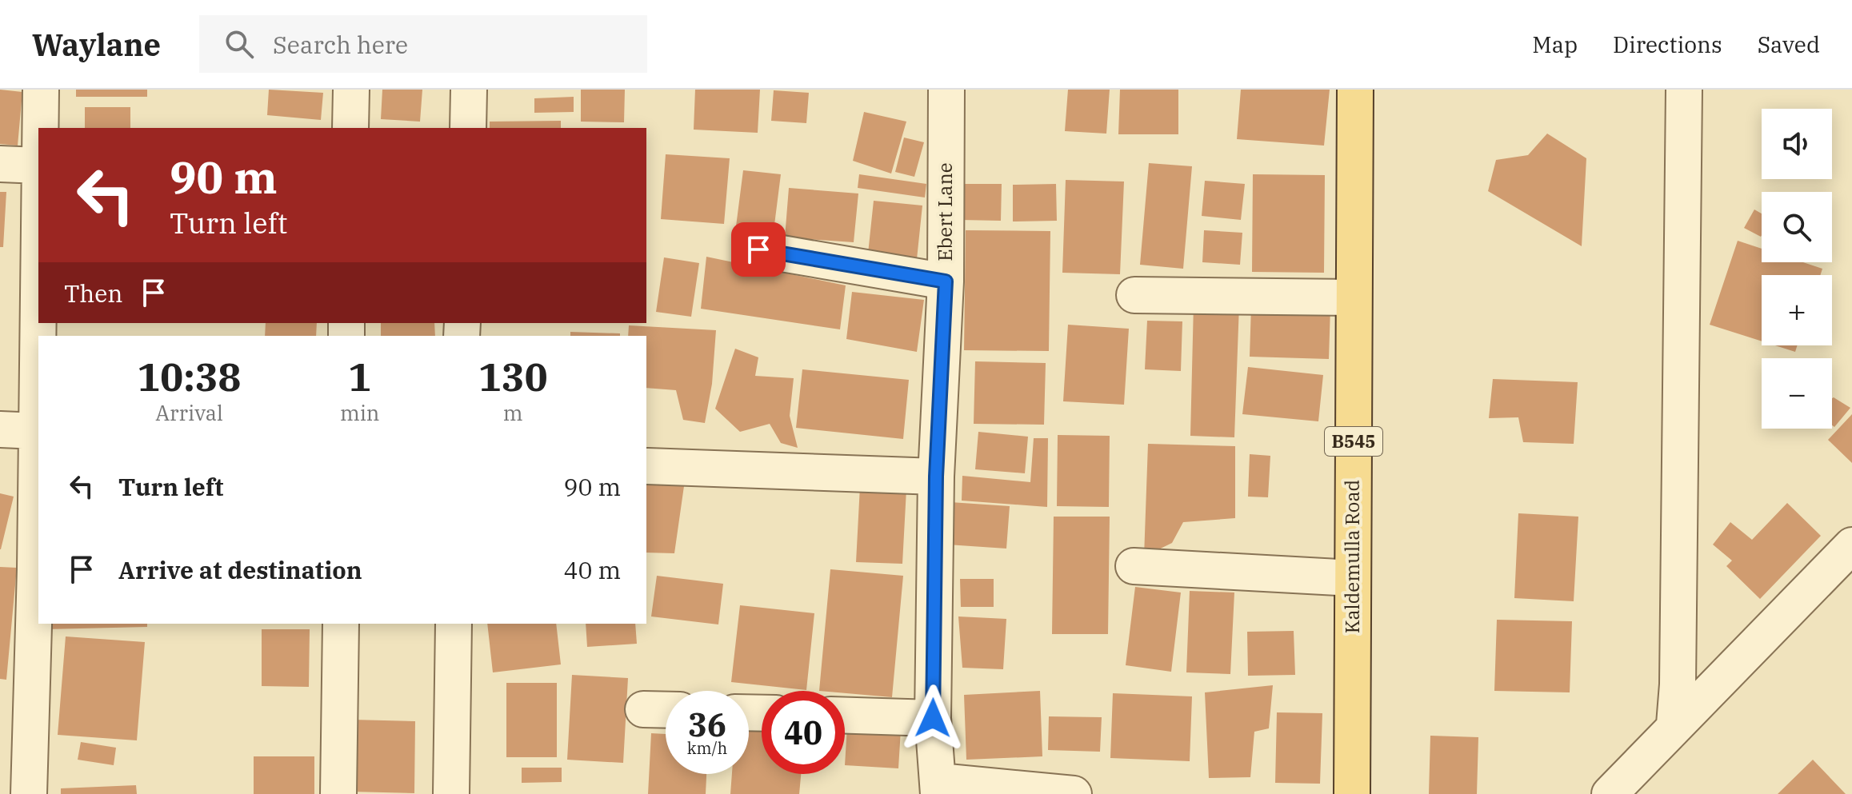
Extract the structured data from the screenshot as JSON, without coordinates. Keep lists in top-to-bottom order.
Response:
{
  "streets": {
    "main road": ["B545", "Kaldemulla Road"],
    "street": ["Ebert Lane"]
  },
  "page": {
    "header": "Waylane",
    "search": "Search here",
    "nav": ["Map", "Directions", "Saved"],
    "map_buttons": ["+", "−"],
    "turn": ["90 m", "Turn left"],
    "then": "Then",
    "eta": [
      "10:38",
      "Arrival",
      "1",
      "min",
      "130",
      "m"
    ],
    "list": [
      {
        "name": "Turn left",
        "value": "90 m"
      },
      {
        "name": "Arrive at destination",
        "value": "40 m"
      }
    ],
    "speed": "36 km/h",
    "limit": "40"
  }
}
